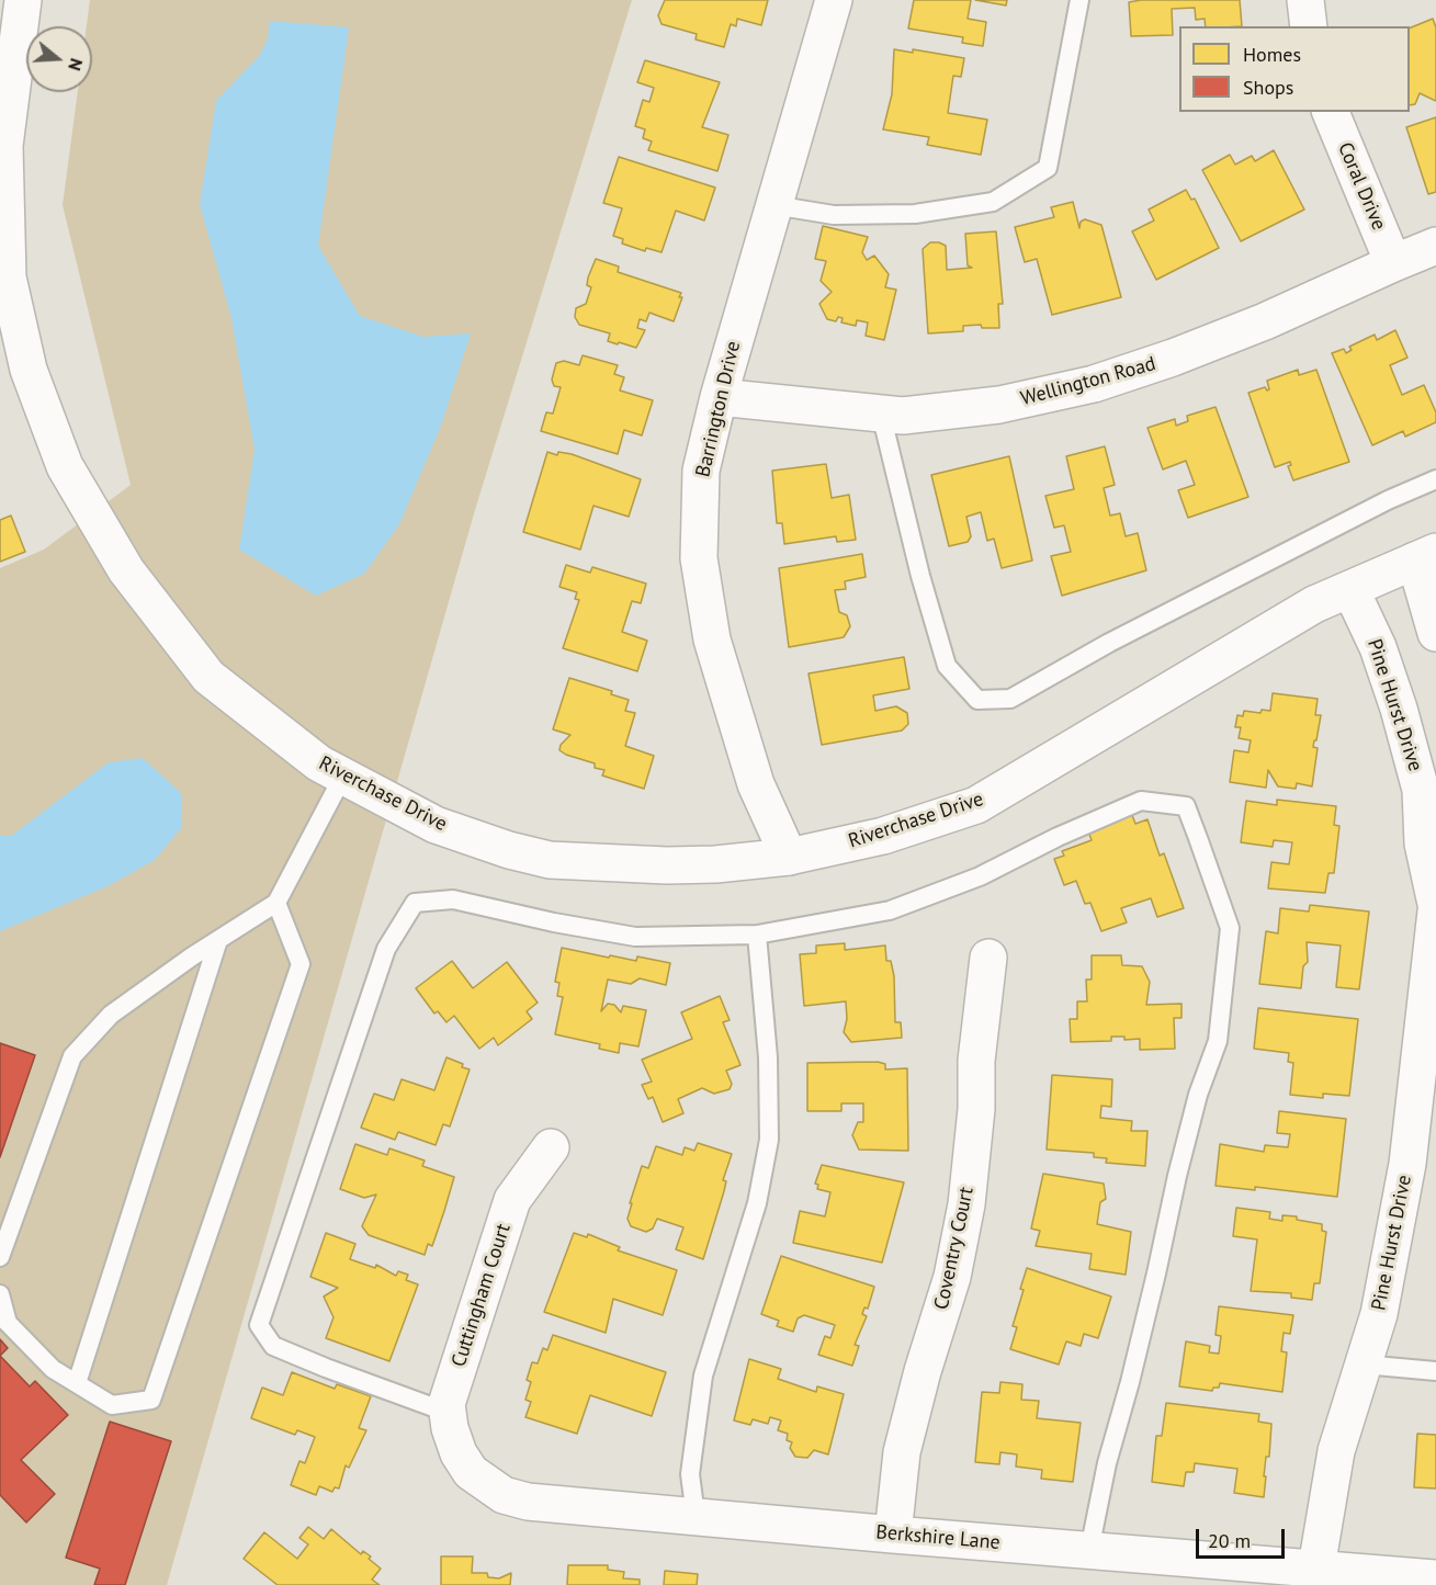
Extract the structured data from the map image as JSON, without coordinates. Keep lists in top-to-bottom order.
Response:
{
  "streets": {
    "street": [
      "Coral Drive",
      "Wellington Road",
      "Barrington Drive",
      "Pine Hurst Drive",
      "Riverchase Drive",
      "Coventry Court",
      "Cuttingham Court",
      "Berkshire Lane"
    ]
  },
  "crossings": [
    ["Coral Drive", "Wellington Road"],
    ["Wellington Road", "Barrington Drive"],
    ["Barrington Drive", "Riverchase Drive"],
    ["Pine Hurst Drive", "Riverchase Drive"],
    ["Pine Hurst Drive", "Berkshire Lane"],
    ["Coventry Court", "Berkshire Lane"],
    ["Cuttingham Court", "Berkshire Lane"]
  ],
  "legend": ["Homes", "Shops"],
  "scale_bar": "20 m",
  "north": "right"
}
